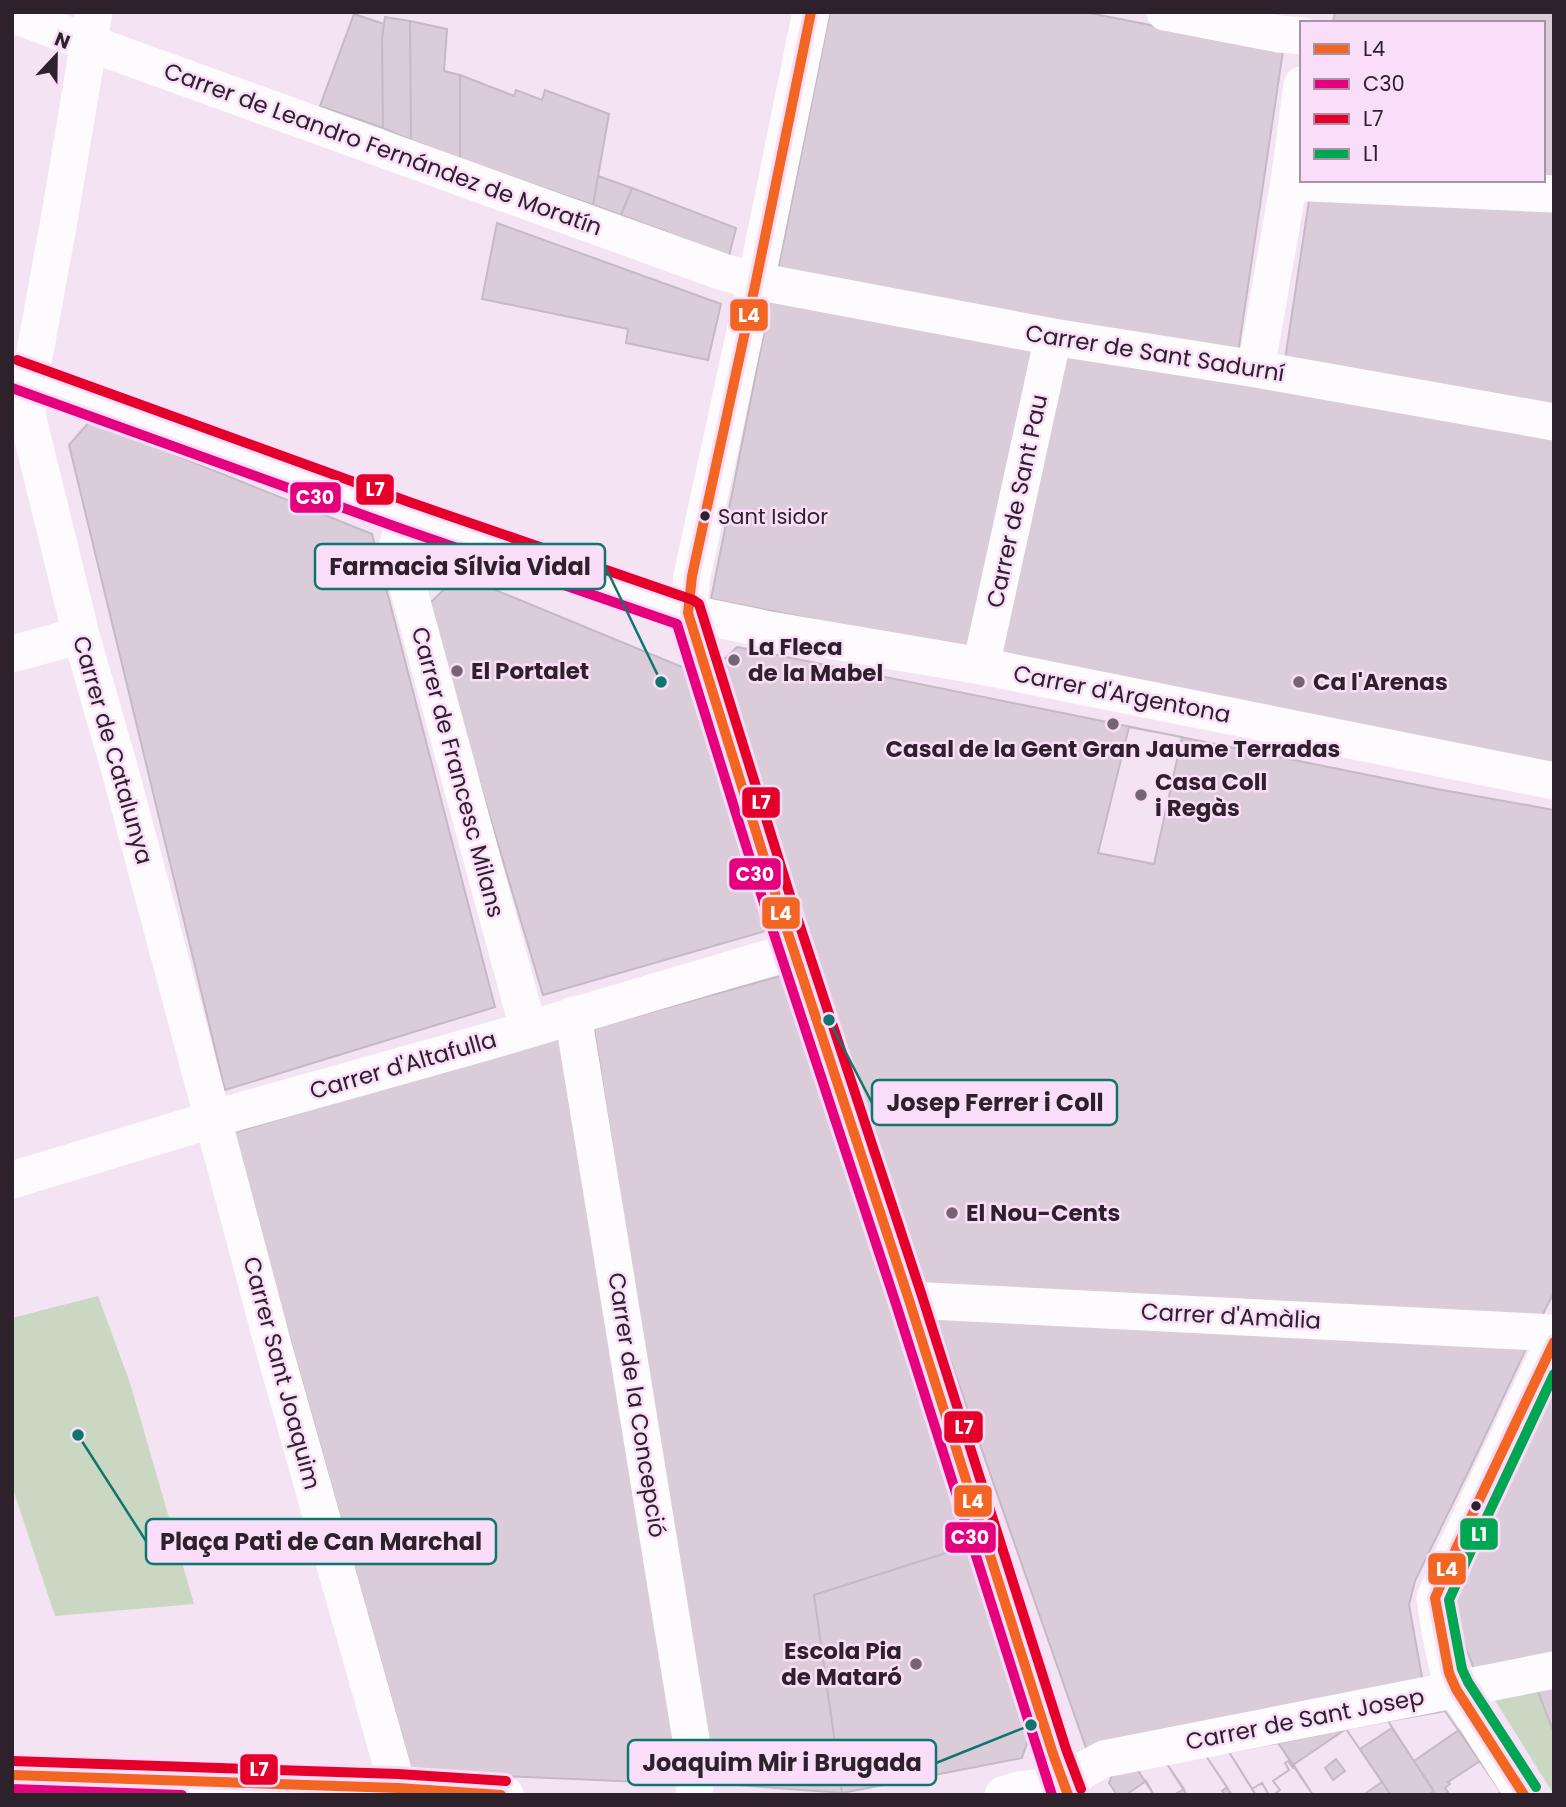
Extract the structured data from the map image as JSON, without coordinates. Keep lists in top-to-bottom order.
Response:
{
  "streets": {
    "street": [
      "Carrer de Leandro Fernández de Moratín",
      "Carrer de Sant Sadurní",
      "Carrer de Sant Pau",
      "Carrer d'Argentona",
      "Carrer de Catalunya",
      "Carrer de Francesc Milans",
      "Carrer d'Altafulla",
      "Carrer d'Amàlia",
      "Carrer Sant Joaquim",
      "Carrer de la Concepció",
      "Carrer de Sant Josep"
    ]
  },
  "crossings": [
    ["Carrer de Leandro Fernández de Moratín", "Carrer de Sant Sadurní"],
    ["Carrer de Leandro Fernández de Moratín", "Carrer de Catalunya"],
    ["Carrer de Sant Sadurní", "Carrer de Sant Pau"],
    ["Carrer de Sant Pau", "Carrer d'Argentona"],
    ["Carrer d'Argentona", "Carrer de Catalunya"],
    ["Carrer d'Argentona", "Carrer de Francesc Milans"],
    ["Carrer de Catalunya", "Carrer d'Altafulla"],
    ["Carrer de Catalunya", "Carrer Sant Joaquim"],
    ["Carrer de Francesc Milans", "Carrer d'Altafulla"],
    ["Carrer d'Altafulla", "Carrer Sant Joaquim"],
    ["Carrer d'Altafulla", "Carrer de la Concepció"]
  ],
  "places": [
    "Sant Isidor",
    "La Fleca de la Mabel",
    "El Portalet",
    "Farmacia Sílvia Vidal",
    "Ca l'Arenas",
    "Casal de la Gent Gran Jaume Terradas",
    "Casa Coll i Regàs",
    "Josep Ferrer i Coll",
    "El Nou-Cents",
    "Plaça Pati de Can Marchal",
    "Escola Pia de Mataró",
    "Joaquim Mir i Brugada"
  ],
  "lines": [
    "transit line L4",
    "transit line L7",
    "transit line C30",
    "transit line L1"
  ],
  "legend": [
    "L4",
    "C30",
    "L7",
    "L1"
  ],
  "north": "top"
}
